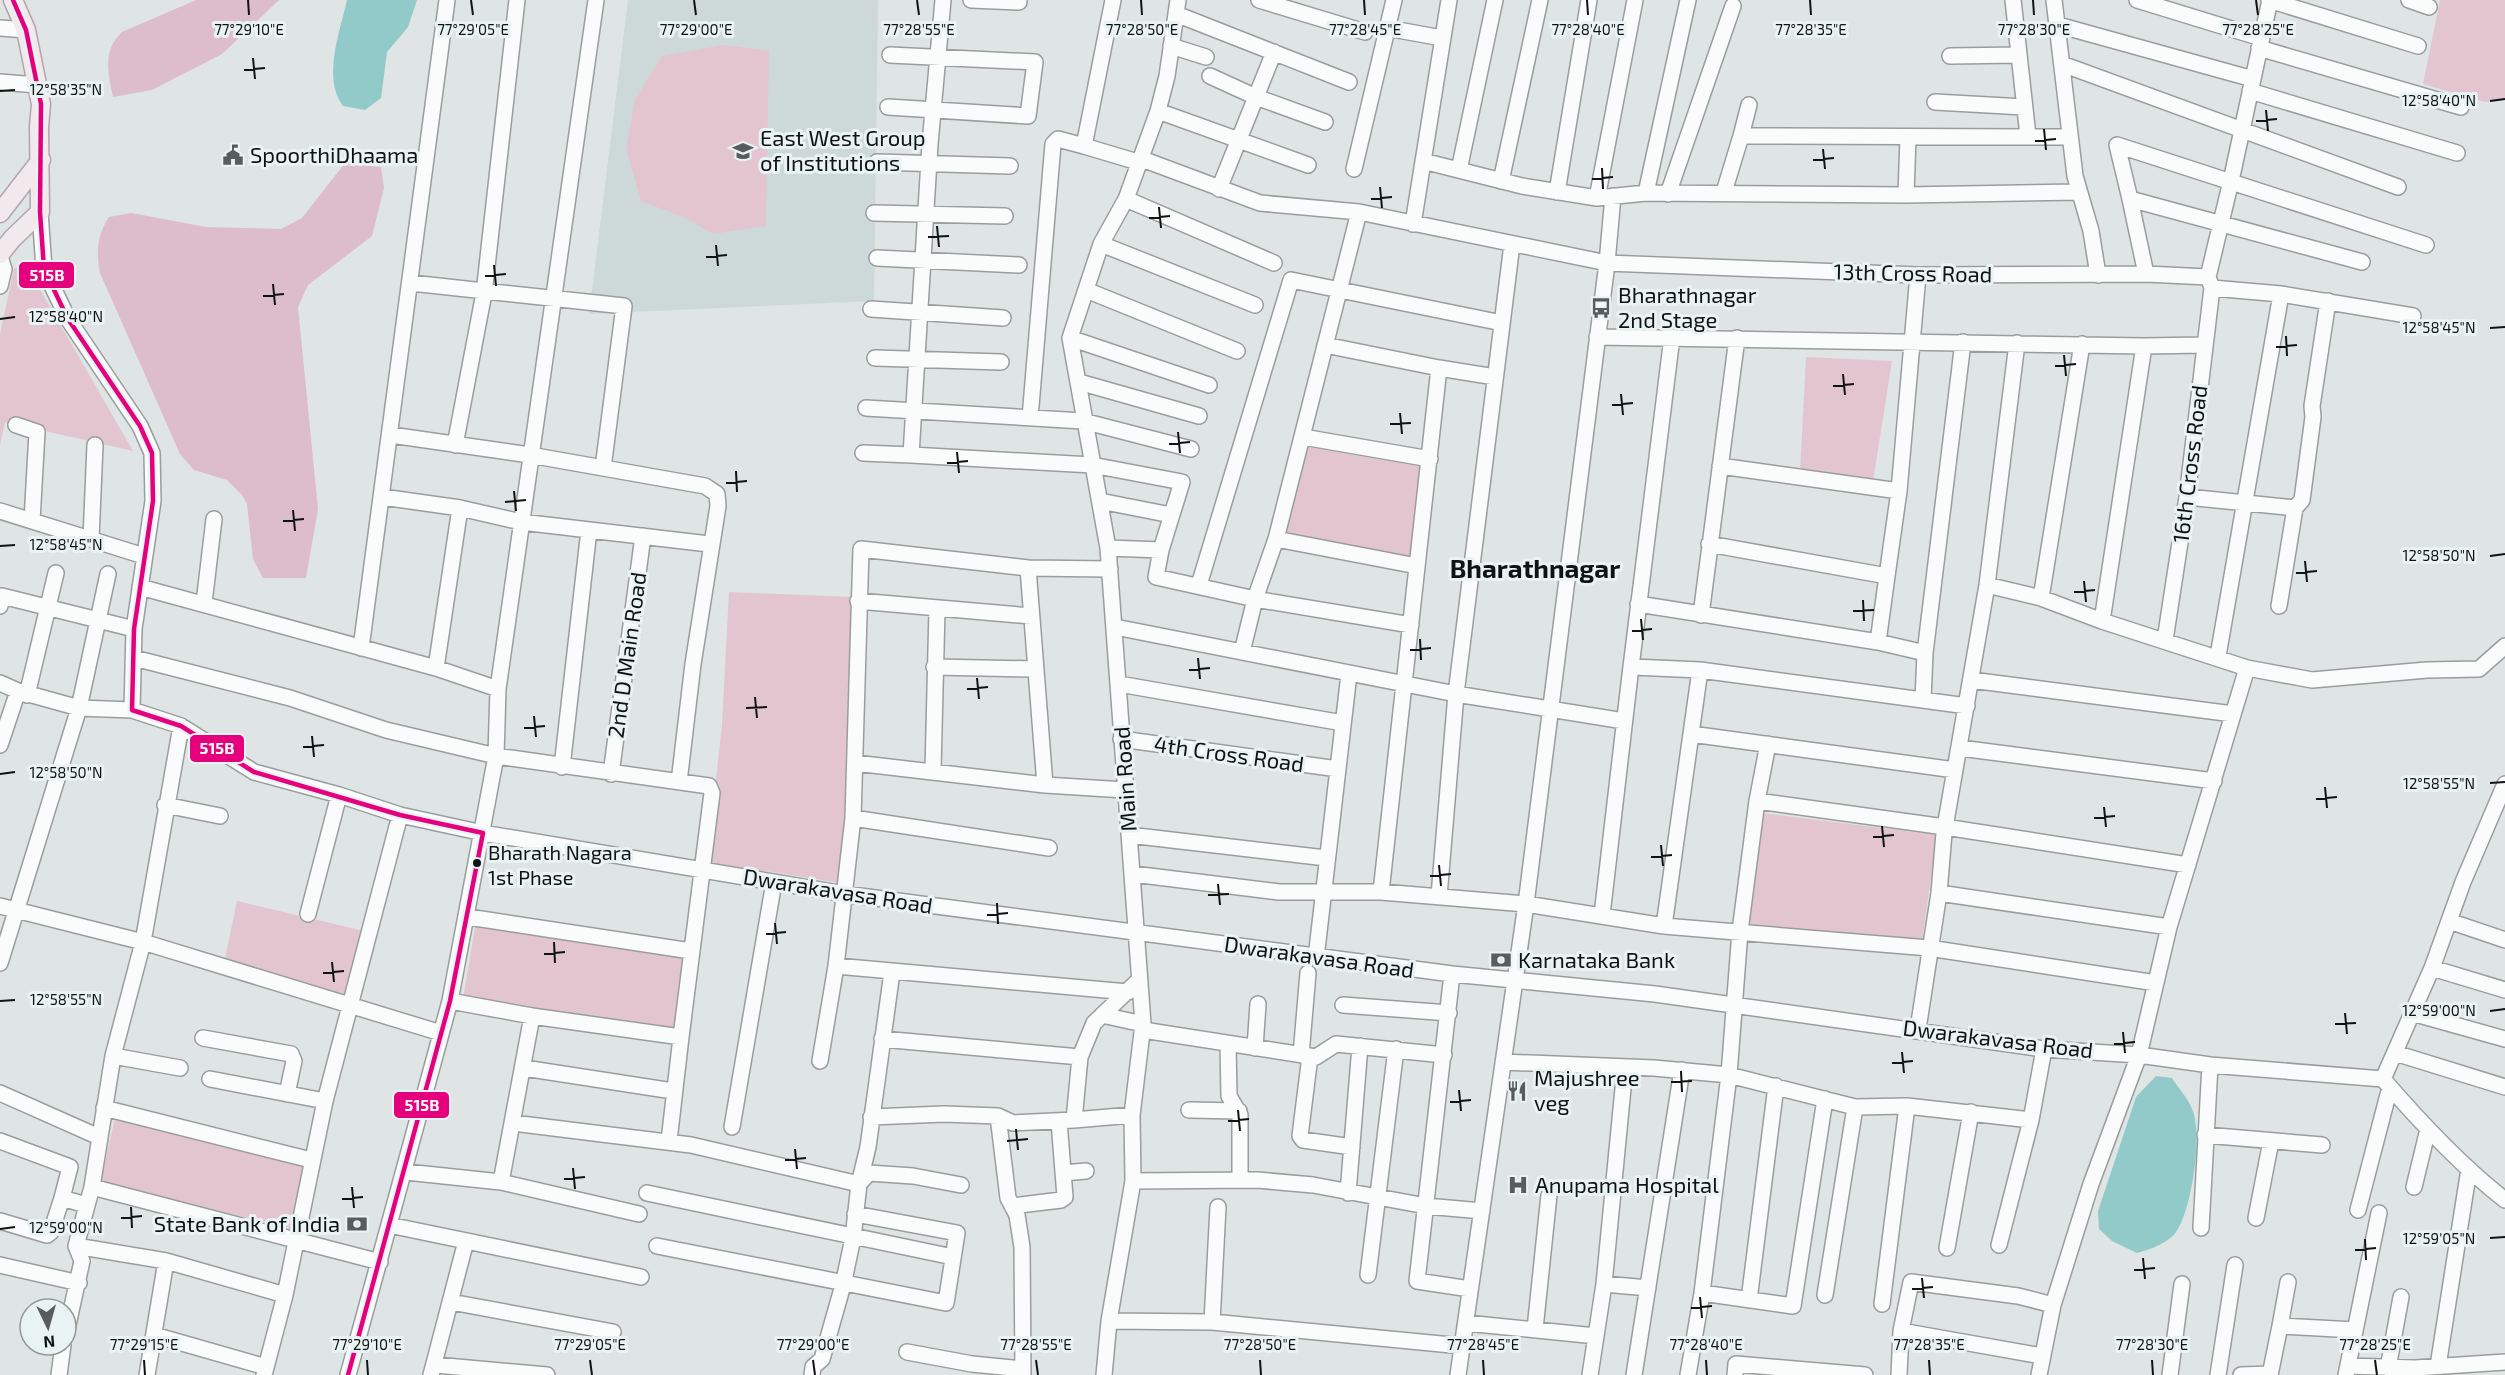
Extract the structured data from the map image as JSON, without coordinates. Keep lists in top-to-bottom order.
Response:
{
  "streets": {
    "street": [
      "13th Cross Road",
      "16th Cross Road",
      "2nd D Main Road",
      "4th Cross Road",
      "Main Road",
      "Dwarakavasa Road"
    ]
  },
  "crossings": [
    ["13th Cross Road", "16th Cross Road"],
    ["4th Cross Road", "Main Road"],
    ["Main Road", "Dwarakavasa Road"]
  ],
  "districts": ["Bharathnagar"],
  "places": {
    "school or university": ["East West Group of Institutions"],
    "public building": ["SpoorthiDhaama"],
    "bus stop": ["Bharathnagar 2nd Stage"],
    "other": ["Bharath Nagara 1st Phase"],
    "bank": ["Karnataka Bank", "State Bank of India"],
    "restaurant": ["Majushree veg"],
    "hospital": ["Anupama Hospital"]
  },
  "lines": ["transit line 515B"],
  "north": "bottom",
  "coordinates": [
    "77°29'10\"E",
    "77°29'05\"E",
    "77°29'00\"E",
    "77°28'55\"E",
    "77°28'50\"E",
    "77°28'45\"E",
    "77°28'40\"E",
    "77°28'35\"E",
    "77°28'30\"E",
    "77°28'25\"E",
    "12°58'35\"N",
    "12°58'40\"N",
    "12°58'45\"N",
    "12°58'50\"N",
    "12°58'55\"N",
    "12°59'00\"N",
    "12°59'05\"N",
    "77°29'15\"E"
  ]
}
